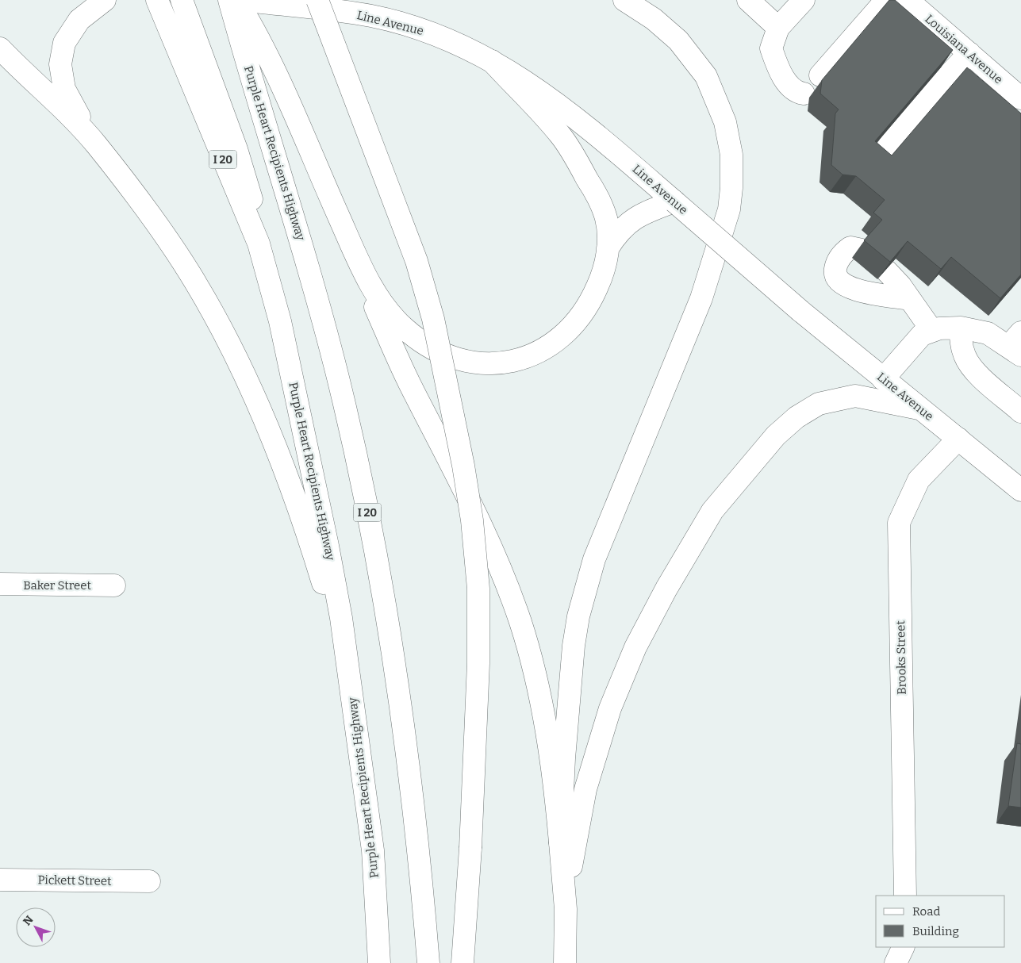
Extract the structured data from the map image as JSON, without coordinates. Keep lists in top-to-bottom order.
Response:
{
  "streets": {
    "main road": [
      "Line Avenue",
      "Louisiana Avenue",
      "Purple Heart Recipients Highway",
      "I 20",
      "Baker Street",
      "Brooks Street",
      "Pickett Street"
    ]
  },
  "crossings": [
    ["Line Avenue", "Brooks Street"]
  ],
  "legend": ["Road", "Building"],
  "north": "top left"
}
